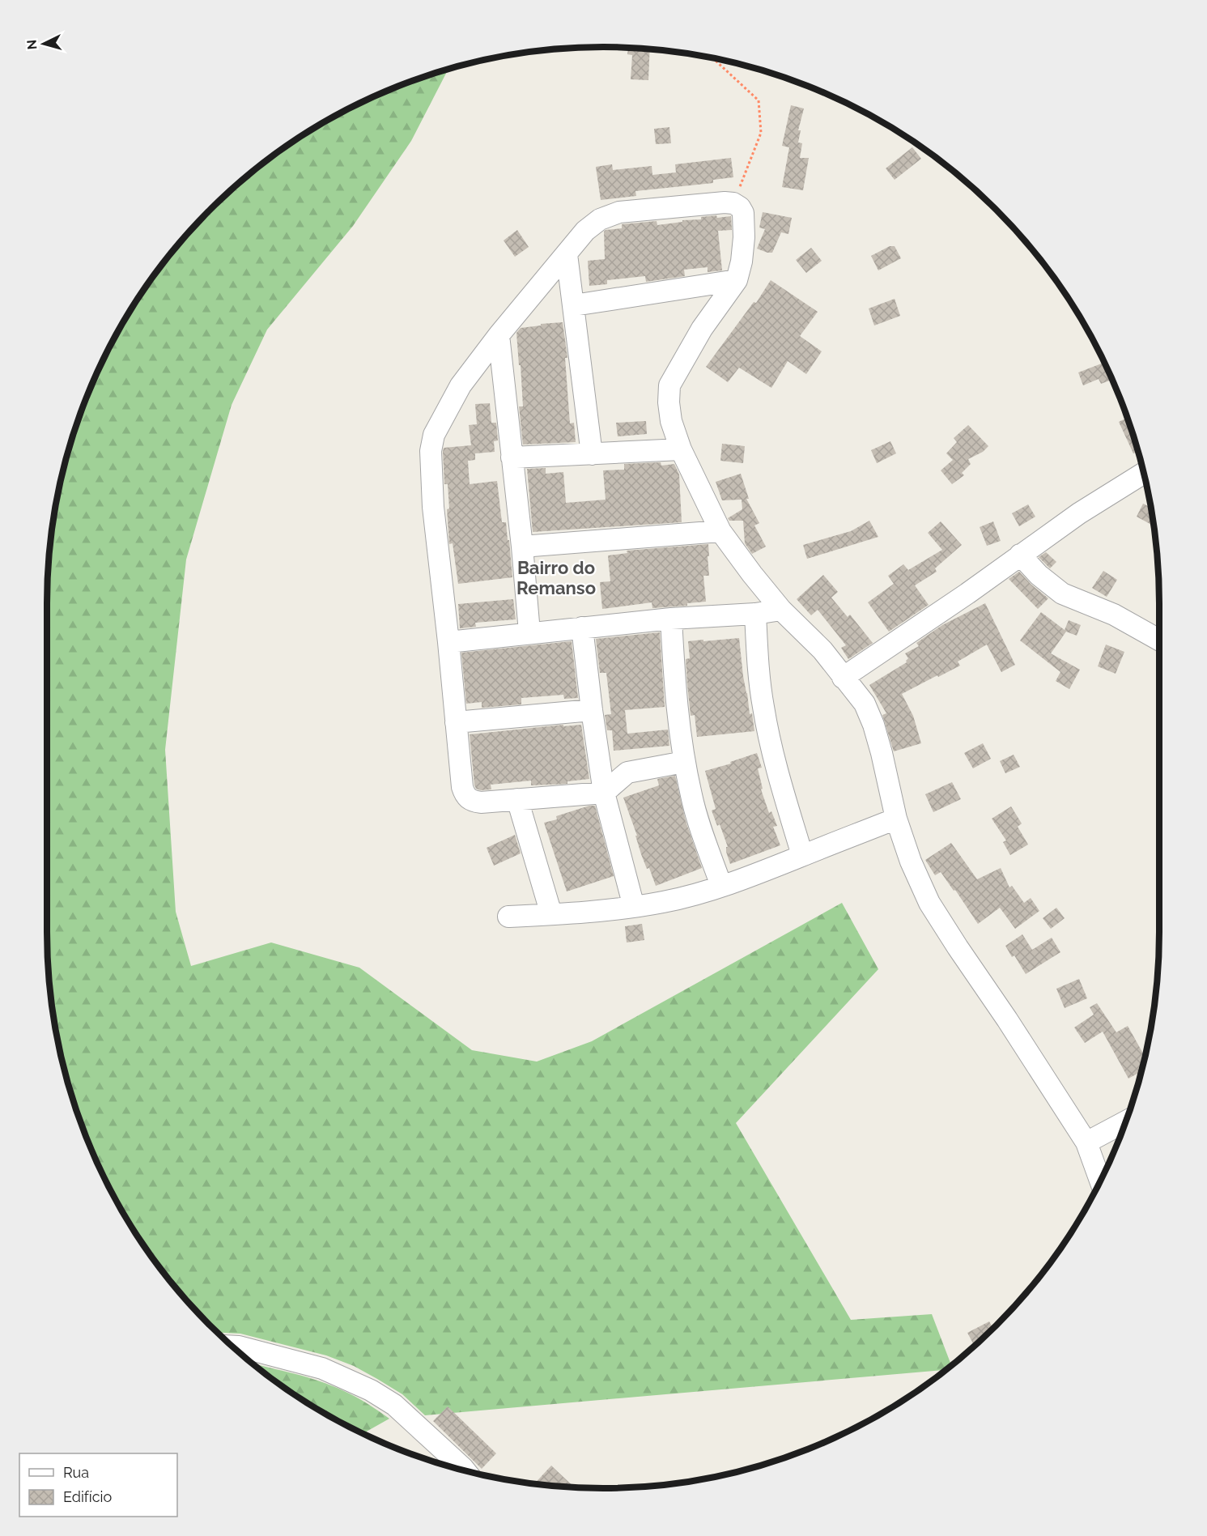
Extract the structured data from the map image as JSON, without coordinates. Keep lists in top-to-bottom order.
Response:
{
  "districts": ["Bairro do Remanso"],
  "legend": ["Rua", "Edifício"],
  "north": "left"
}
